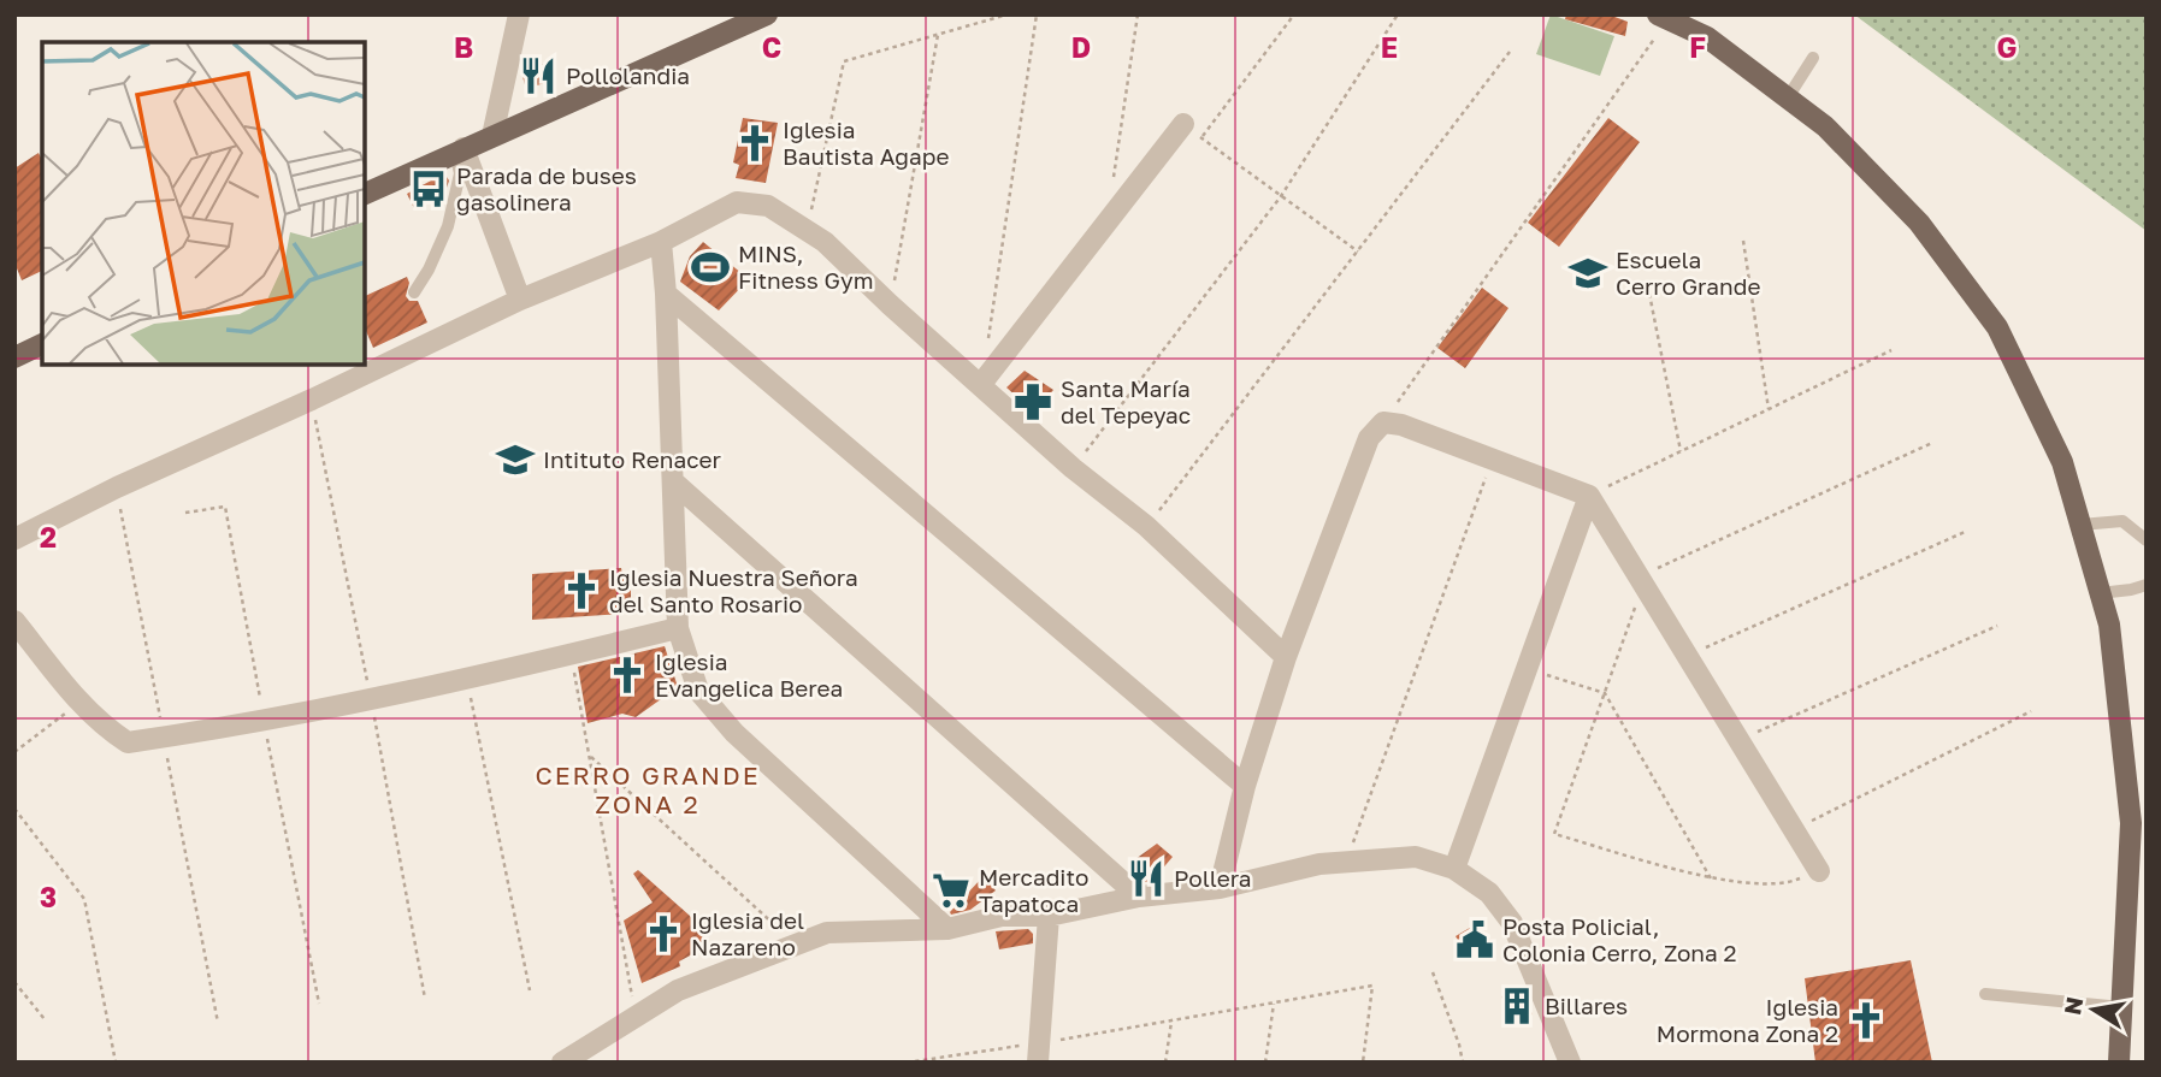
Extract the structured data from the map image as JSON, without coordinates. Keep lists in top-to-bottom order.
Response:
{
  "districts": ["CERRO GRANDE ZONA 2"],
  "places": {
    "restaurant": ["Pollolandia", "Pollera"],
    "church": [
      "Iglesia Bautista Agape",
      "Iglesia Nuestra Señora del Santo Rosario",
      "Iglesia Evangelica Berea",
      "Iglesia del Nazareno",
      "Iglesia Mormona Zona 2"
    ],
    "bus stop": ["Parada de buses gasolinera"],
    "sports": ["MINS, Fitness Gym"],
    "school or university": ["Escuela Cerro Grande", "Intituto Renacer"],
    "pharmacy": ["Santa María del Tepeyac"],
    "supermarket": ["Mercadito Tapatoca"],
    "public building": ["Posta Policial, Colonia Cerro, Zona 2"],
    "building": ["Billares"]
  },
  "north": "left",
  "grid": {
    "columns": [
      "B",
      "C",
      "D",
      "E",
      "F",
      "G"
    ],
    "rows": ["2", "3"]
  }
}
